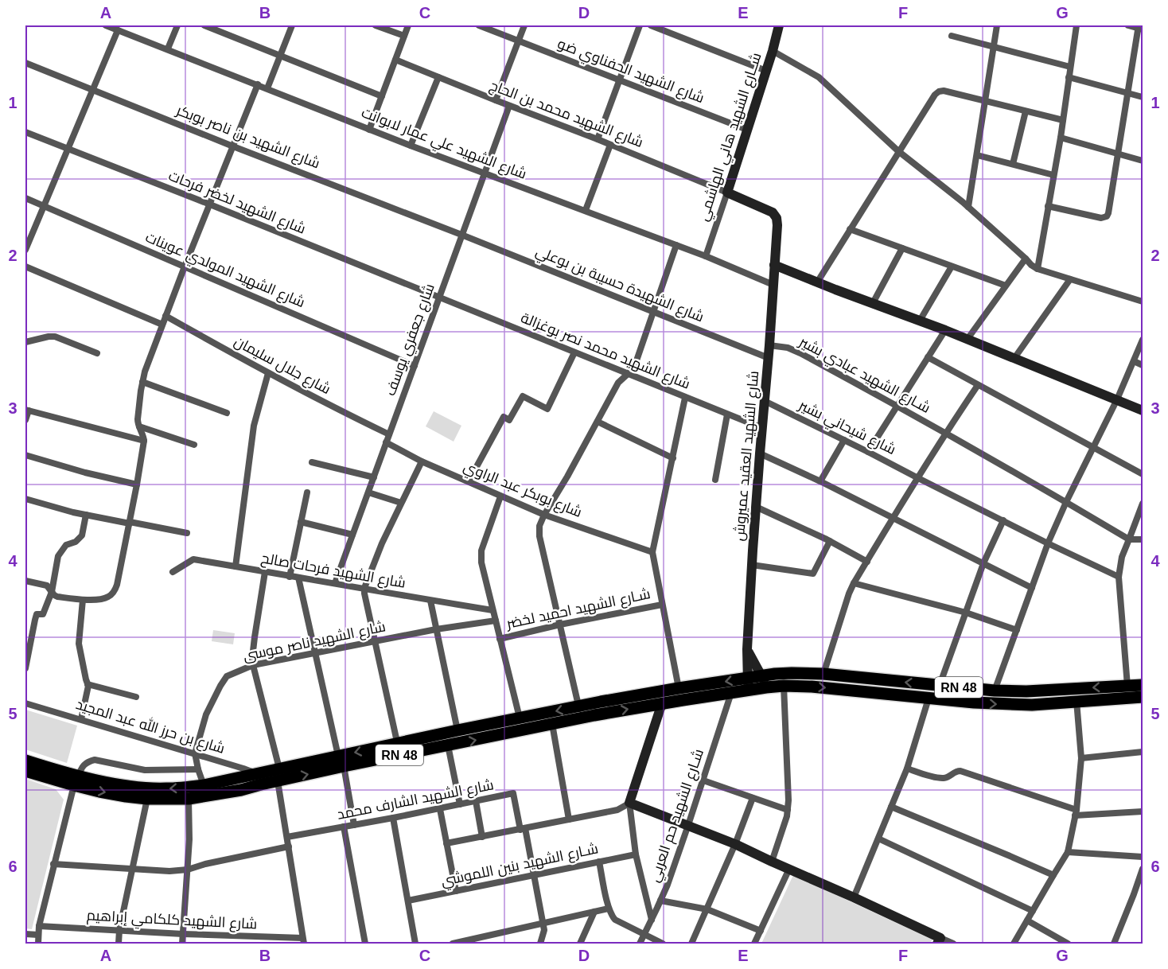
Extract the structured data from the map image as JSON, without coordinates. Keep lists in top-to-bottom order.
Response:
{
  "streets": {
    "highway": ["RN 48"],
    "street": [
      "شارع الشهيد الحفناوي ضو",
      "شارع الشهيد محمد بن الحاج",
      "شارع الشهيد بن ناصر بوبكر",
      "شــارع الشهيد هاني الهاشمي",
      "شارع الشهيد علي عمار لابوانت",
      "شارع الشهيد لخضر فرحات",
      "شارع الشهيد المولدي عوينات",
      "شارع الشهيدة حسيبة بن بوعلي",
      "شارع جعفري يوسف",
      "شارع الشهيد محمد نصر بوغزالة",
      "شارع جلال سليمان",
      "شـارع الشهيد عبادي بشير",
      "شارع شيحاني بشير",
      "شارع الشهيد العقيد عميروش",
      "شارع بوبكر عبد الراوي",
      "شارع الشهيد فرحات صالح",
      "شـارع الشهيد احميد لخضر",
      "شارع الشهيد ناصر موسى",
      "شارع بن حرز الله عبد المجيد",
      "شارع الشهيد الشارف محمد",
      "شـارع الشهيد حم العربي",
      "شـارع الشهيد بنين اللموشي",
      "شارع الشهيد كلكامي إبراهيم"
    ]
  },
  "crossings": [
    ["شارع الشهيد الحفناوي ضو", "شــارع الشهيد هاني الهاشمي"],
    ["شارع الشهيد محمد بن الحاج", "شــارع الشهيد هاني الهاشمي"],
    ["شارع الشهيد محمد بن الحاج", "شارع جعفري يوسف"],
    ["شارع الشهيد محمد بن الحاج", "شارع الشهيد العقيد عميروش"],
    ["شارع الشهيد بن ناصر بوبكر", "شارع الشهيدة حسيبة بن بوعلي"],
    ["شارع الشهيد بن ناصر بوبكر", "شارع جعفري يوسف"],
    ["شــارع الشهيد هاني الهاشمي", "شارع الشهيد علي عمار لابوانت"],
    ["شــارع الشهيد هاني الهاشمي", "شارع الشهيد العقيد عميروش"],
    ["شارع الشهيد علي عمار لابوانت", "شارع جعفري يوسف"],
    ["شارع الشهيد علي عمار لابوانت", "شارع الشهيد العقيد عميروش"],
    ["شارع الشهيد لخضر فرحات", "شارع جعفري يوسف"],
    ["شارع الشهيد لخضر فرحات", "شارع الشهيد محمد نصر بوغزالة"],
    ["شارع الشهيد المولدي عوينات", "شارع جعفري يوسف"],
    ["شارع الشهيدة حسيبة بن بوعلي", "شارع جعفري يوسف"],
    ["شارع الشهيدة حسيبة بن بوعلي", "شارع الشهيد العقيد عميروش"],
    ["شارع جعفري يوسف", "شارع الشهيد محمد نصر بوغزالة"],
    ["شارع جعفري يوسف", "شارع جلال سليمان"],
    ["شارع جعفري يوسف", "شارع بوبكر عبد الراوي"],
    ["شارع جعفري يوسف", "شارع الشهيد فرحات صالح"],
    ["شارع الشهيد محمد نصر بوغزالة", "شارع الشهيد العقيد عميروش"],
    ["شـارع الشهيد عبادي بشير", "شارع الشهيد العقيد عميروش"],
    ["شارع شيحاني بشير", "شارع الشهيد العقيد عميروش"],
    ["شارع الشهيد العقيد عميروش", "RN 48"],
    ["شارع الشهيد ناصر موسى", "RN 48"],
    ["شارع الشهيد ناصر موسى", "شارع بن حرز الله عبد المجيد"],
    ["RN 48", "شارع بن حرز الله عبد المجيد"],
    ["RN 48", "شـارع الشهيد حم العربي"]
  ],
  "grid": {
    "columns": [
      "A",
      "B",
      "C",
      "D",
      "E",
      "F",
      "G"
    ],
    "rows": [
      "1",
      "2",
      "3",
      "4",
      "5",
      "6"
    ]
  }
}
